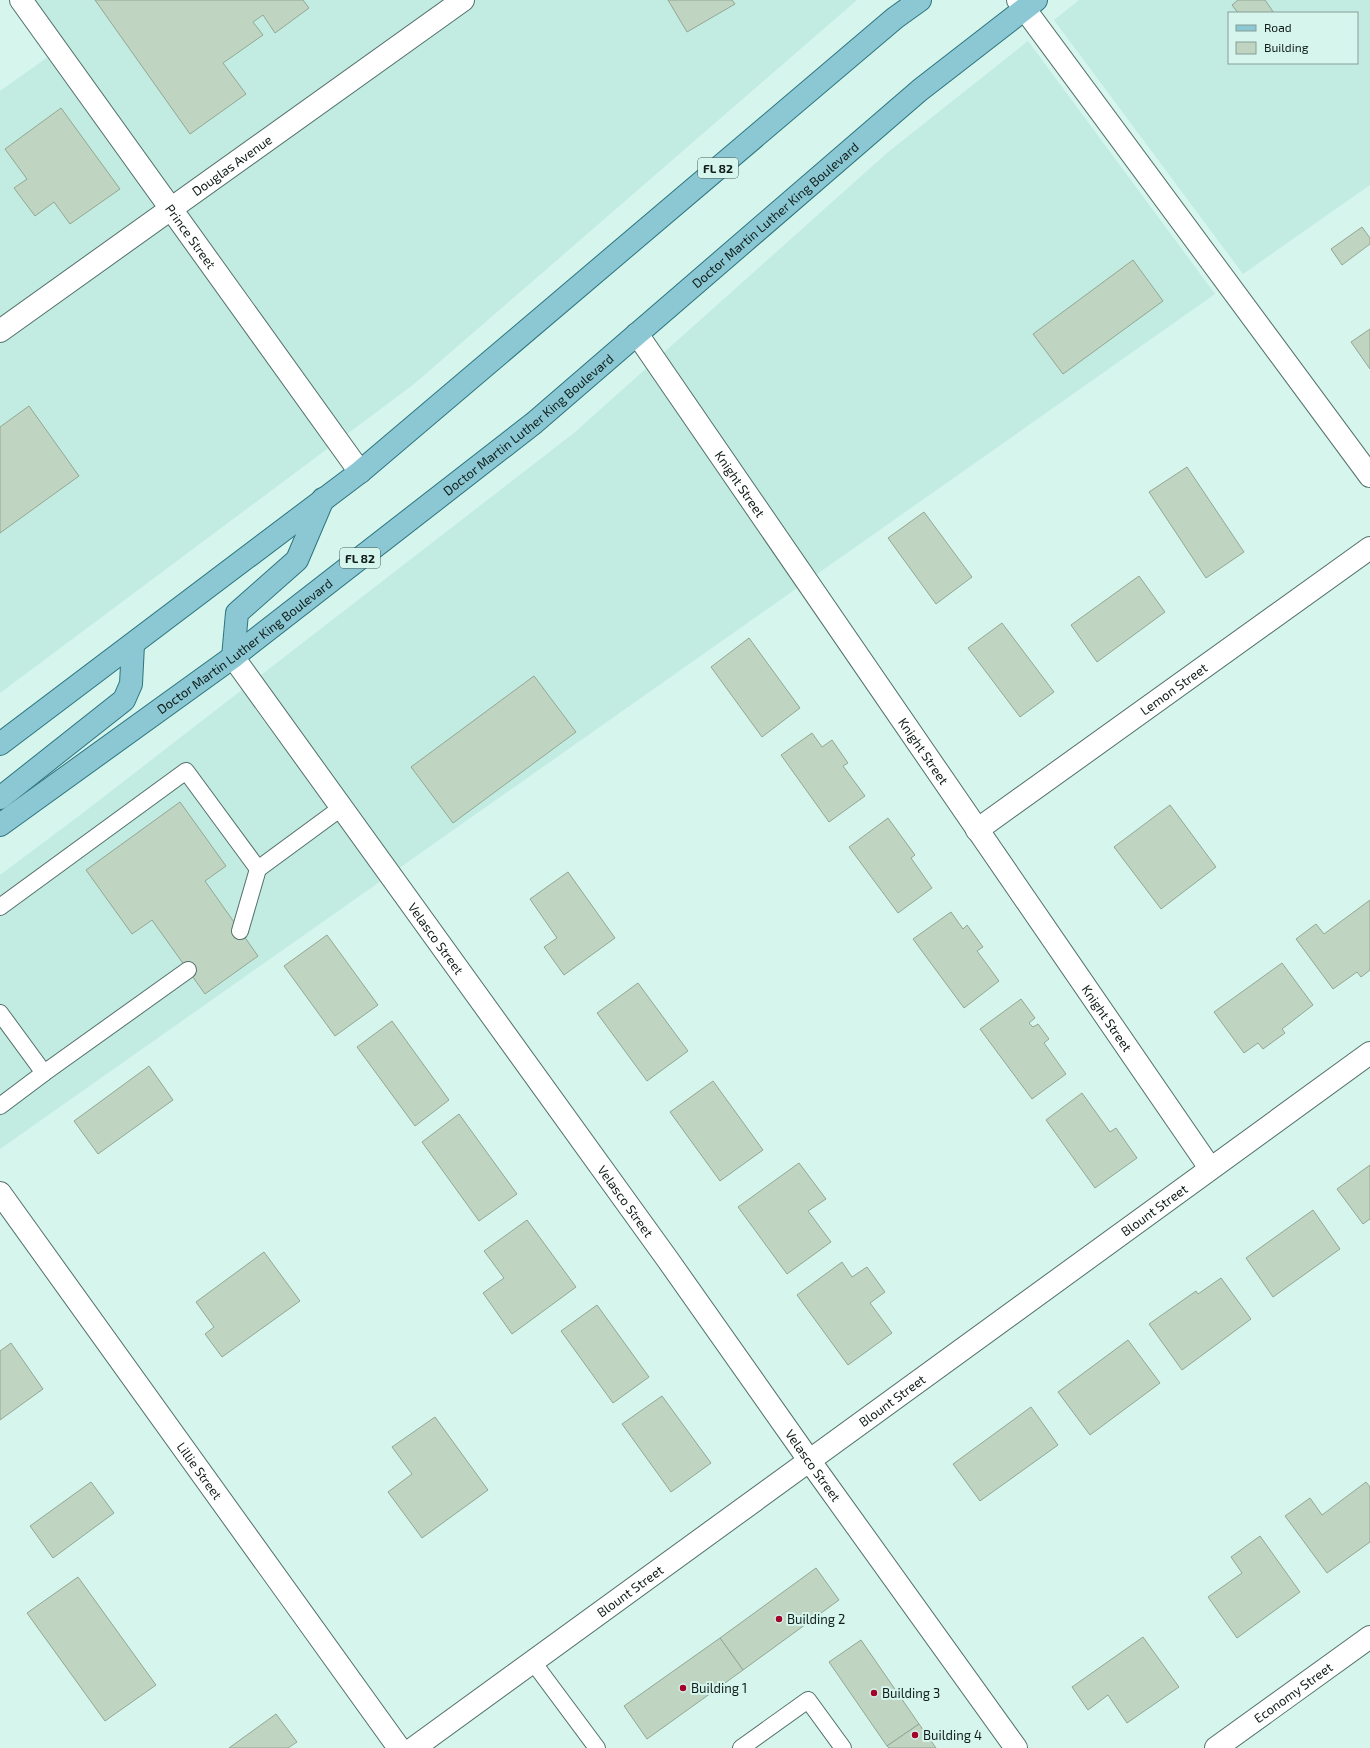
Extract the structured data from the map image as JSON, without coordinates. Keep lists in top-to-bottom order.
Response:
{
  "streets": {
    "main road": ["FL 82", "Doctor Martin Luther King Boulevard"],
    "street": [
      "Douglas Avenue",
      "Prince Street",
      "Knight Street",
      "Lemon Street",
      "Velasco Street",
      "Blount Street",
      "Lillie Street",
      "Economy Street"
    ]
  },
  "crossings": [
    ["Douglas Avenue", "Prince Street"],
    ["FL 82", "Prince Street"],
    ["Doctor Martin Luther King Boulevard", "Knight Street"],
    ["Doctor Martin Luther King Boulevard", "Velasco Street"],
    ["Knight Street", "Lemon Street"],
    ["Knight Street", "Blount Street"],
    ["Velasco Street", "Blount Street"]
  ],
  "places": [
    "Building 2",
    "Building 1",
    "Building 3",
    "Building 4"
  ],
  "legend": ["Road", "Building"]
}
